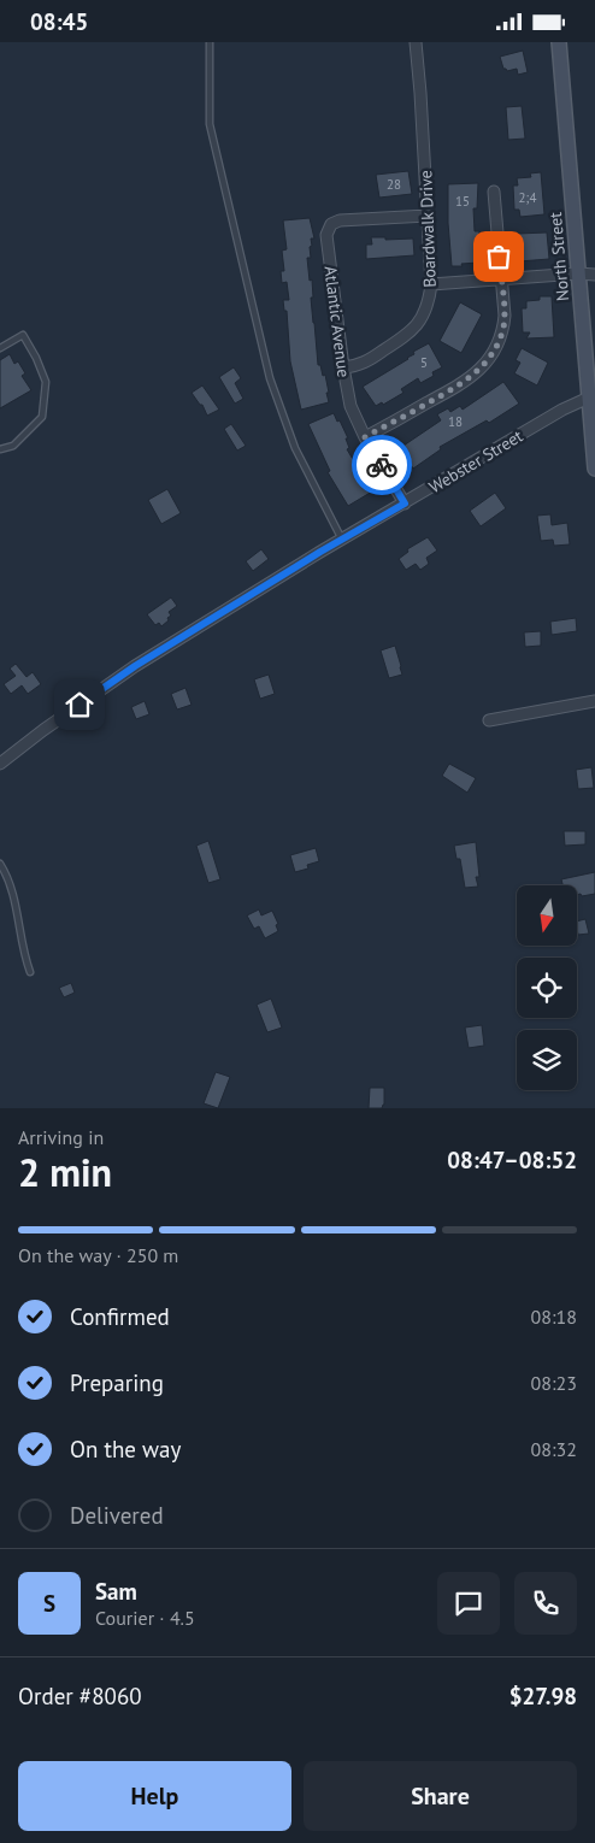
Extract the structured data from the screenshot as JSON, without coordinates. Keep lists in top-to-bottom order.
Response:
{
  "streets": {
    "main road": ["North Street"],
    "street": ["Boardwalk Drive", "Atlantic Avenue", "Webster Street"]
  },
  "crossings": [
    ["Boardwalk Drive", "Atlantic Avenue"],
    ["North Street", "Webster Street"],
    ["Atlantic Avenue", "Webster Street"]
  ],
  "house_numbers": [
    "28",
    "2;4",
    "15",
    "5",
    "18"
  ],
  "north": "bottom",
  "page": {
    "status": "08:45",
    "heading": ["2 min", "Arriving in", "08:47–08:52"],
    "panel": [
      "Sam",
      "Courier · 4.5",
      "Order #8060",
      "$27.98"
    ],
    "bar": "On the way · 250 m",
    "list": [
      ["Confirmed", "08:18"],
      ["Preparing", "08:23"],
      ["On the way", "08:32"],
      "Delivered"
    ],
    "round": "S",
    "buttons": ["Help", "Share"]
  }
}
